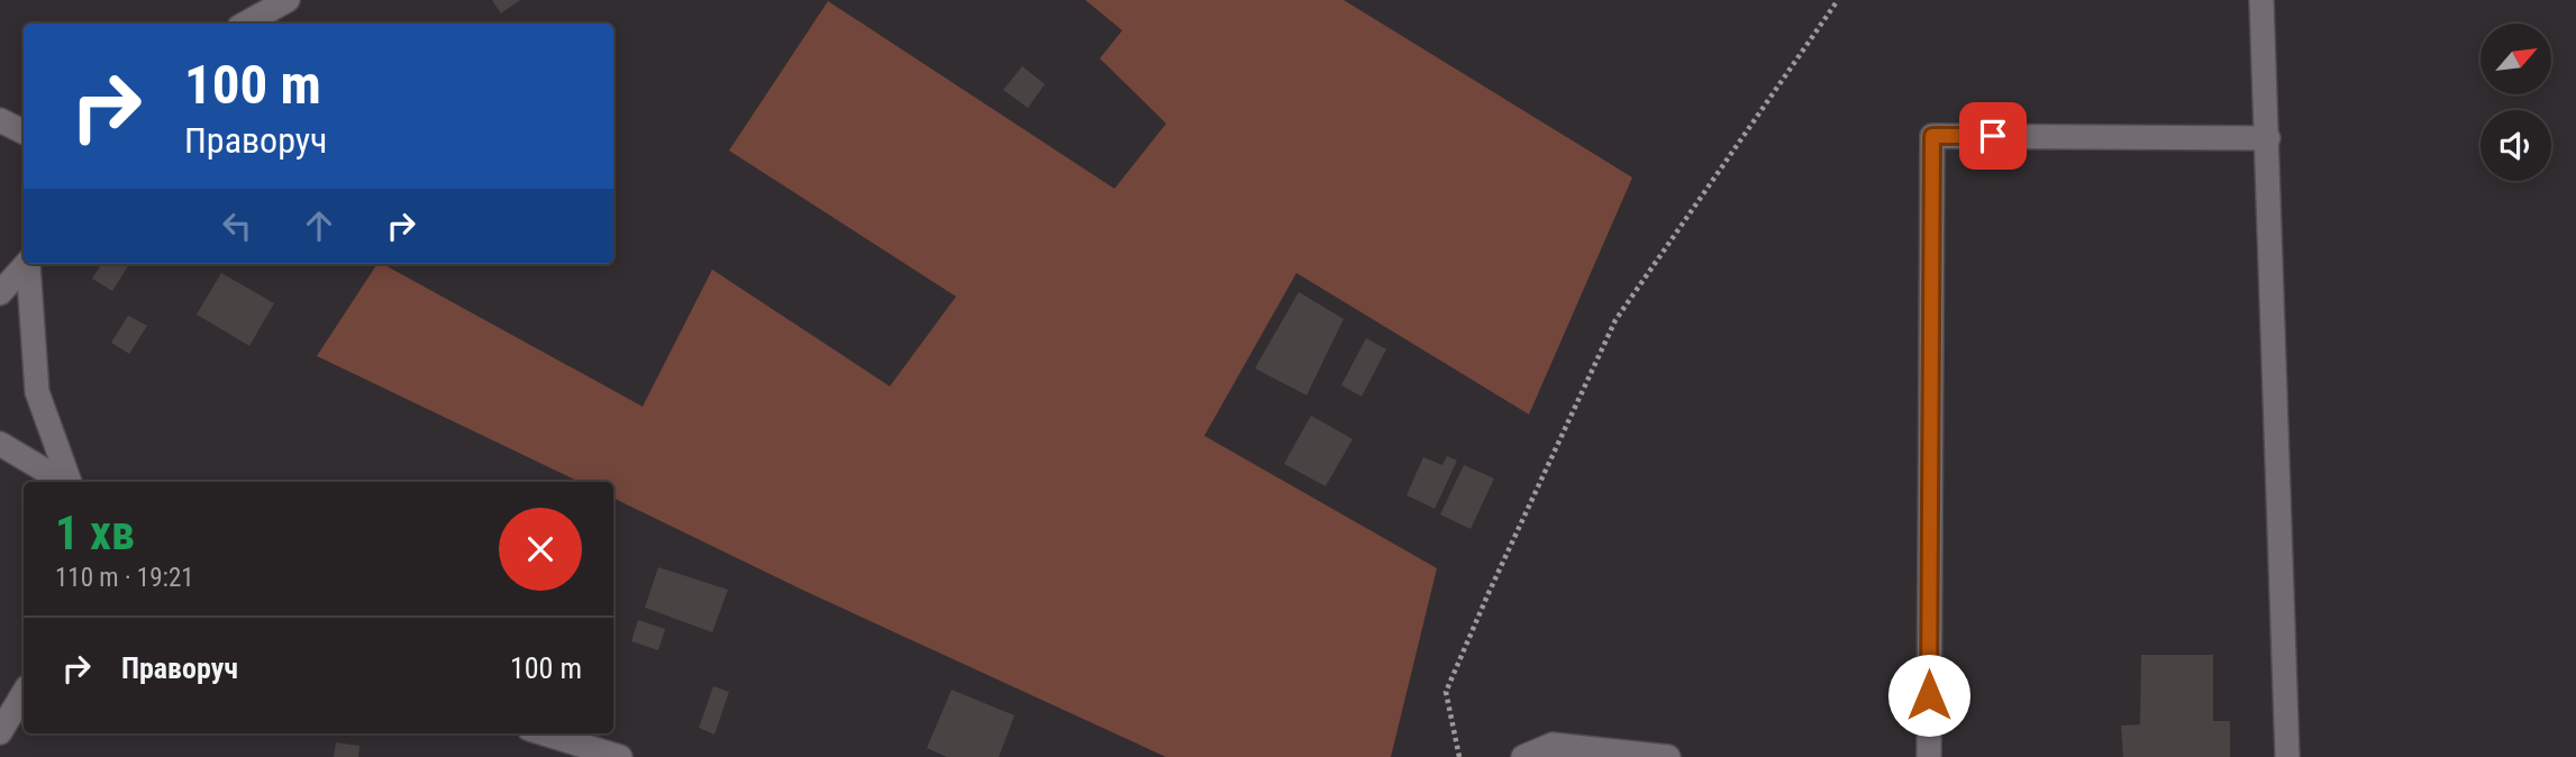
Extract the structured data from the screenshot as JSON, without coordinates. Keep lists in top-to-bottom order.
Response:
{
  "north": "top right",
  "page": {
    "turn": ["100 m", "Праворуч"],
    "heading": ["1 хв", "110 m · 19:21"],
    "list": [
      {
        "name": "Праворуч",
        "value": "100 m"
      }
    ]
  }
}
